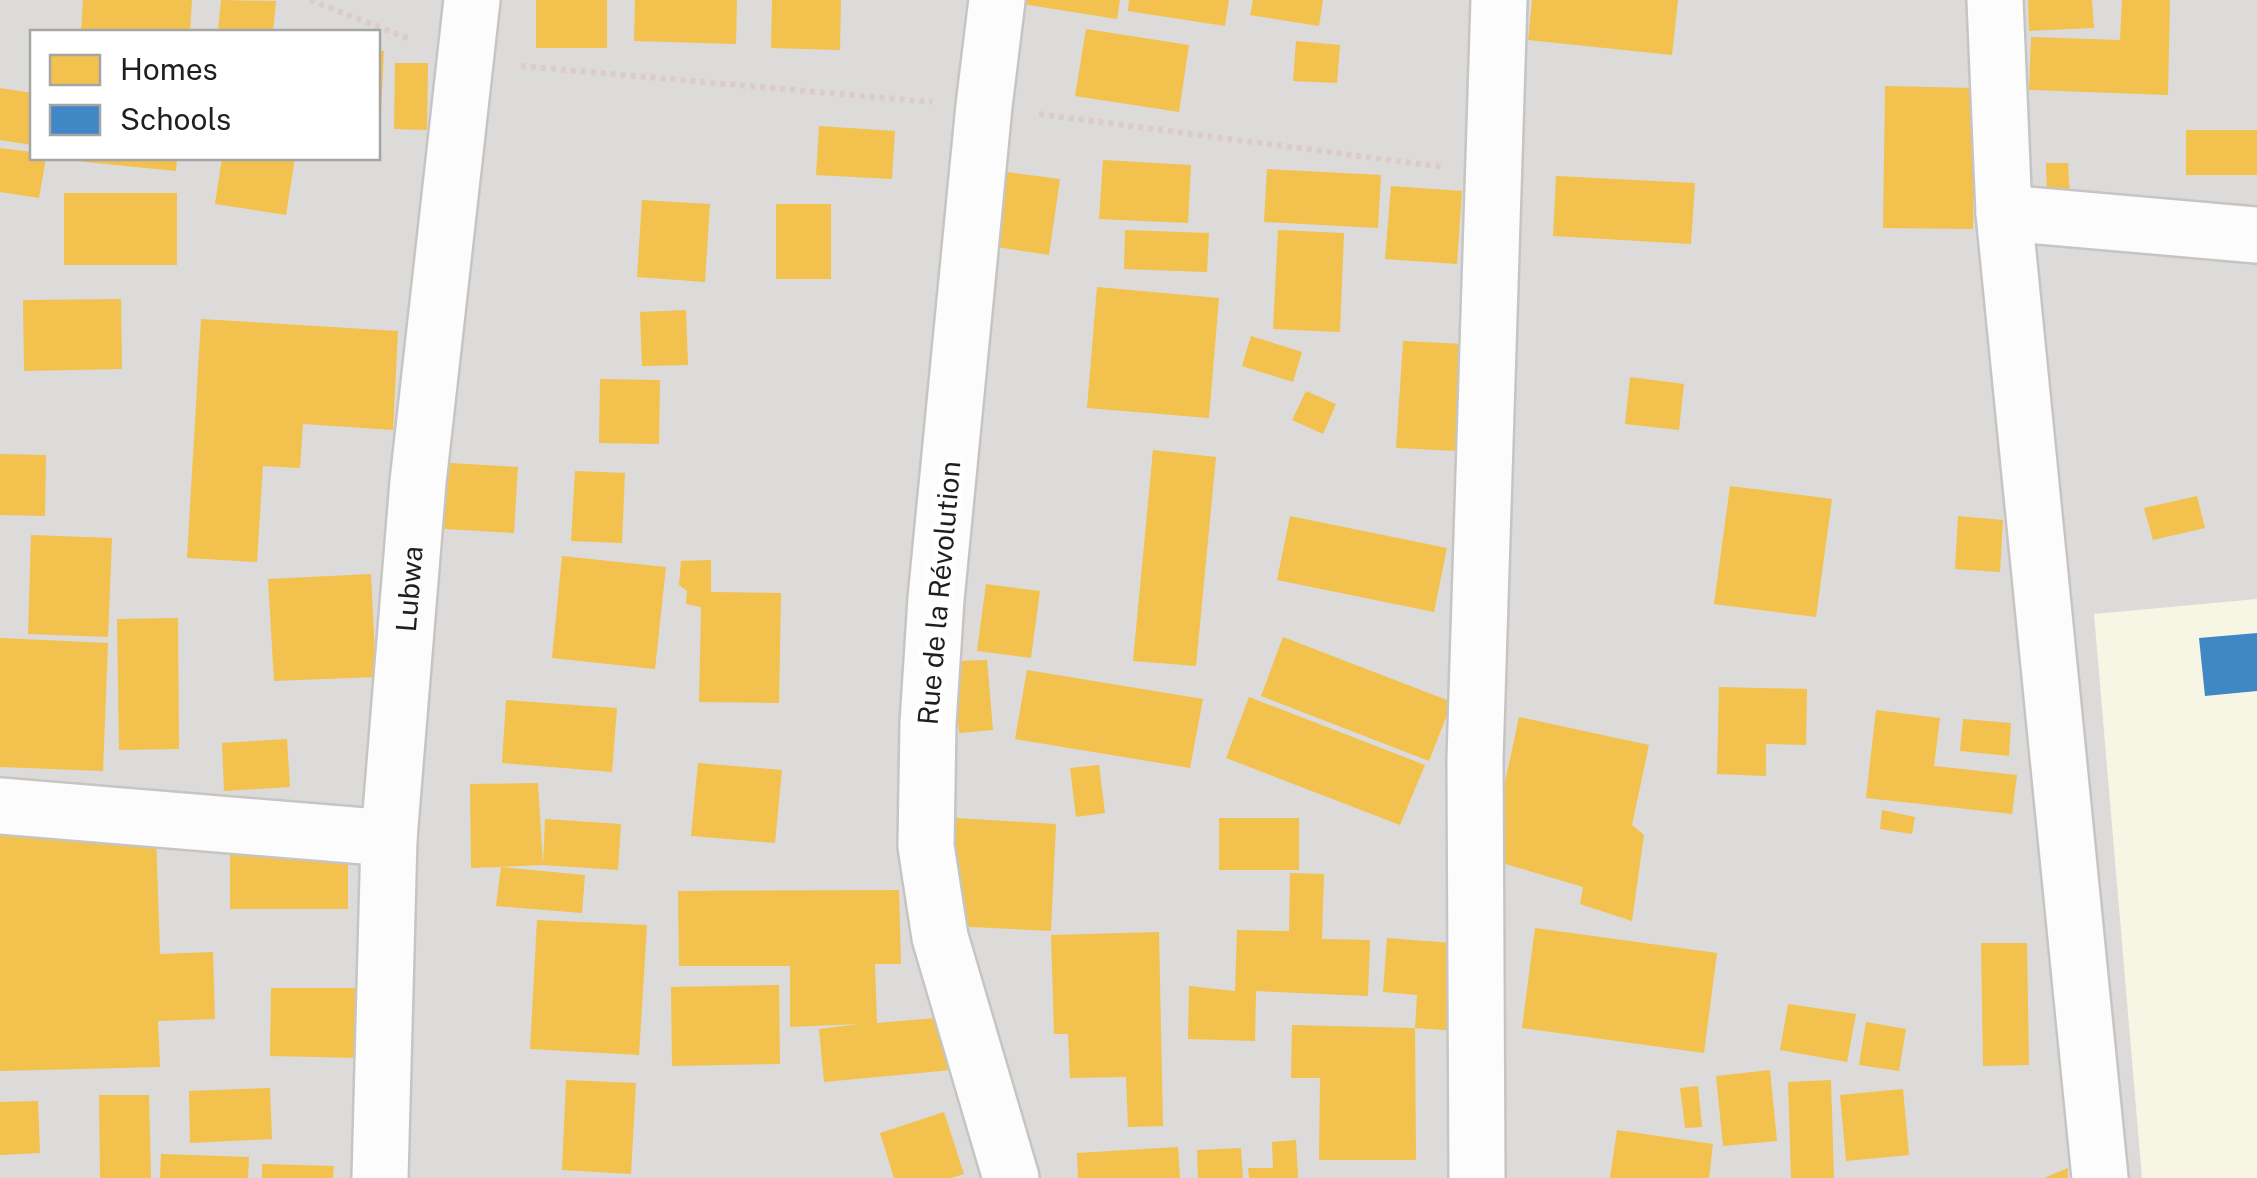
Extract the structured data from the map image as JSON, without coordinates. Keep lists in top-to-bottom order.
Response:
{
  "streets": {
    "street": ["Lubwa", "Rue de la Révolution"]
  },
  "legend": ["Homes", "Schools"]
}
